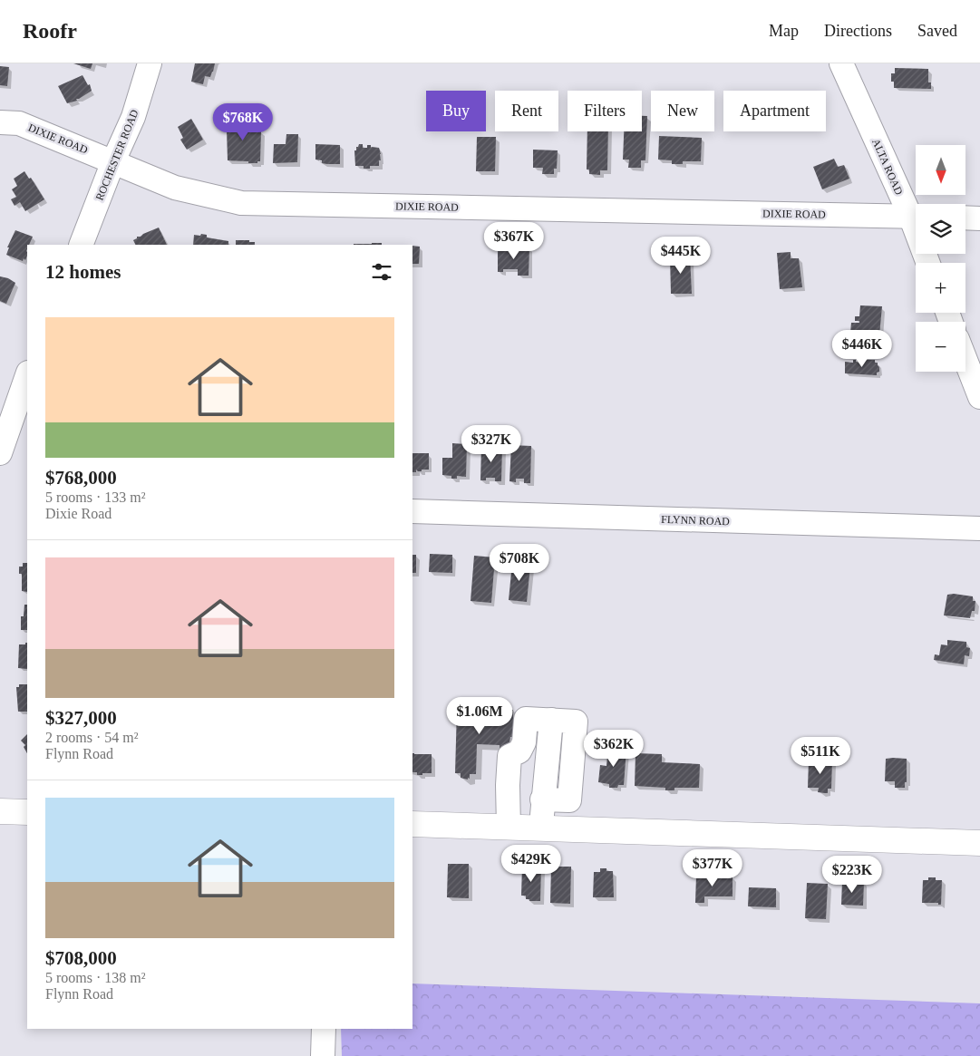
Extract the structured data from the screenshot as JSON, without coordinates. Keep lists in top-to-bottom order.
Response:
{
  "streets": {
    "street": [
      "DIXIE ROAD",
      "ROCHESTER ROAD",
      "ALTA ROAD",
      "FLYNN ROAD"
    ]
  },
  "crossings": [
    ["DIXIE ROAD", "ROCHESTER ROAD"]
  ],
  "north": "bottom",
  "page": {
    "header": "Roofr",
    "nav": ["Map", "Directions", "Saved"],
    "chip": [
      "Buy",
      "Rent",
      "Filters",
      "New",
      "Apartment"
    ],
    "price": [
      "$768K",
      "$367K",
      "$445K",
      "$446K",
      "$327K",
      "$708K",
      "$1.06M",
      "$362K",
      "$511K",
      "$429K",
      "$377K",
      "$223K"
    ],
    "map_buttons": ["+", "−"],
    "heading": "12 homes",
    "list": [
      {
        "name": "$768,000",
        "note": "5 rooms · 133 m² · Dixie Road"
      },
      {
        "name": "$327,000",
        "note": "2 rooms · 54 m² · Flynn Road"
      },
      {
        "name": "$708,000",
        "note": "5 rooms · 138 m² · Flynn Road"
      }
    ]
  }
}
